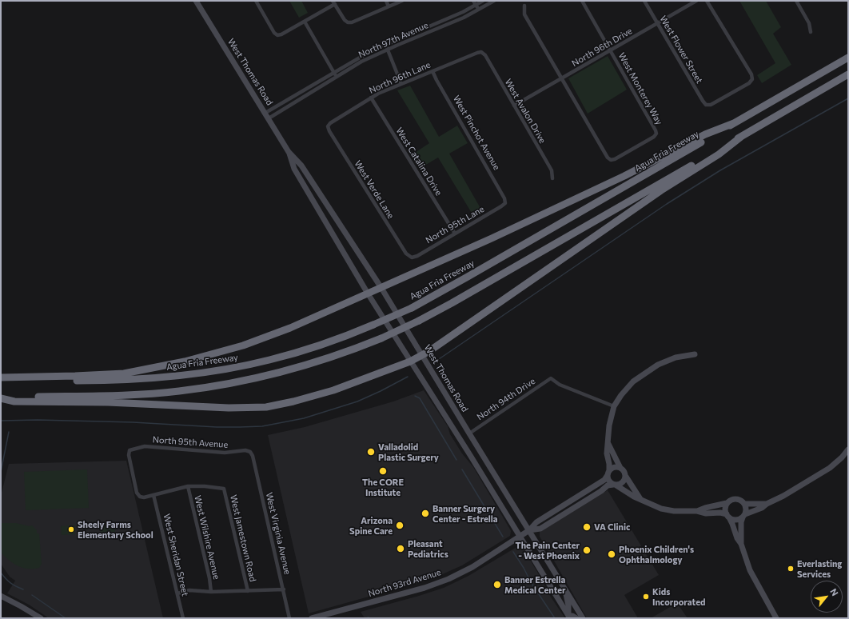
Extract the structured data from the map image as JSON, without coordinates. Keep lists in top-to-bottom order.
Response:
{
  "streets": {
    "highway": ["Agua Fria Freeway"],
    "main road": ["West Thomas Road", "North 93rd Avenue"],
    "street": [
      "North 97th Avenue",
      "North 96th Drive",
      "West Flower Street",
      "North 96th Lane",
      "West Monterey Way",
      "West Avalon Drive",
      "West Pinchot Avenue",
      "West Catalina Drive",
      "West Verde Lane",
      "North 95th Lane",
      "North 94th Drive",
      "North 95th Avenue",
      "West Virginia Avenue",
      "West Wilshire Avenue",
      "West Jamestown Road",
      "West Sheridan Street"
    ]
  },
  "crossings": [
    ["North 97th Avenue", "West Thomas Road"],
    ["North 96th Drive", "West Flower Street"],
    ["North 96th Drive", "West Monterey Way"],
    ["North 96th Drive", "West Avalon Drive"],
    ["West Thomas Road", "North 94th Drive"],
    ["West Thomas Road", "North 93rd Avenue"],
    ["North 96th Lane", "West Avalon Drive"],
    ["North 96th Lane", "West Pinchot Avenue"],
    ["North 96th Lane", "West Catalina Drive"],
    ["North 96th Lane", "West Verde Lane"],
    ["West Pinchot Avenue", "North 95th Lane"],
    ["West Catalina Drive", "North 95th Lane"],
    ["West Verde Lane", "North 95th Lane"],
    ["North 95th Avenue", "West Virginia Avenue"],
    ["North 95th Avenue", "West Sheridan Street"],
    ["West Wilshire Avenue", "West Jamestown Road"]
  ],
  "places": [
    "Valladolid Plastic Surgery",
    "The CORE Institute",
    "Banner Surgery Center - Estrella",
    "Arizona Spine Care",
    "VA Clinic",
    "Sheely Farms Elementary School",
    "Pleasant Pediatrics",
    "The Pain Center - West Phoenix",
    "Phoenix Children's Ophthalmology",
    "Everlasting Services",
    "Banner Estrella Medical Center",
    "Kids Incorporated"
  ],
  "north": "top right"
}
